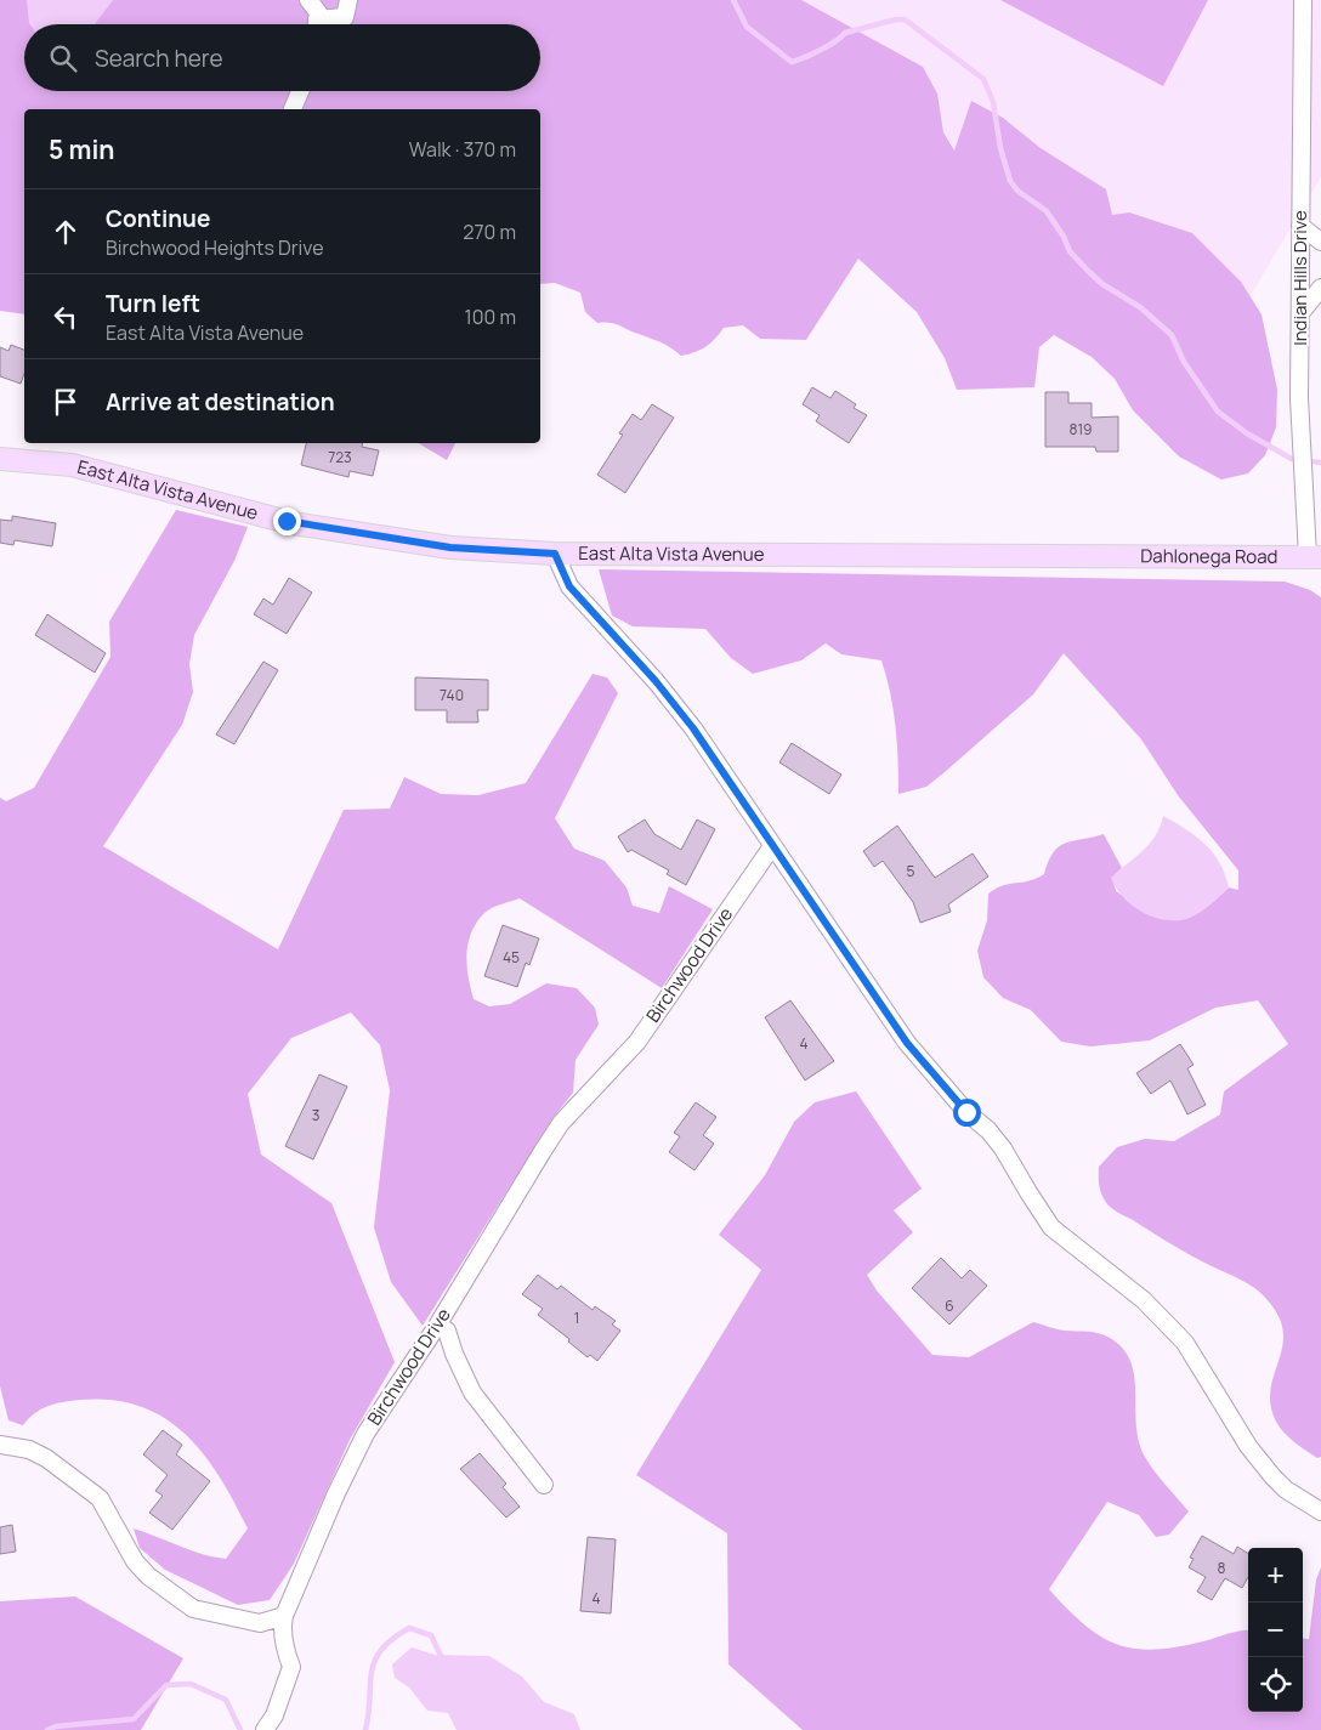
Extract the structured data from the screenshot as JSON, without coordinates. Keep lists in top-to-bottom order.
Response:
{
  "streets": {
    "main road": ["East Alta Vista Avenue", "Dahlonega Road"],
    "street": ["Indian Hills Drive", "Birchwood Drive"]
  },
  "crossings": [
    ["Indian Hills Drive", "Dahlonega Road"],
    ["East Alta Vista Avenue", "Dahlonega Road"]
  ],
  "house_numbers": [
    "819",
    "723",
    "740",
    "5",
    "45",
    "4",
    "3",
    "6",
    "1",
    "8",
    "4"
  ],
  "page": {
    "search": "Search here",
    "heading": ["5 min", "Walk · 370 m"],
    "list": [
      ["Continue", "Birchwood Heights Drive", "270 m"],
      ["Turn left", "East Alta Vista Avenue", "100 m"],
      "Arrive at destination"
    ],
    "map_buttons": ["+", "−"]
  }
}
